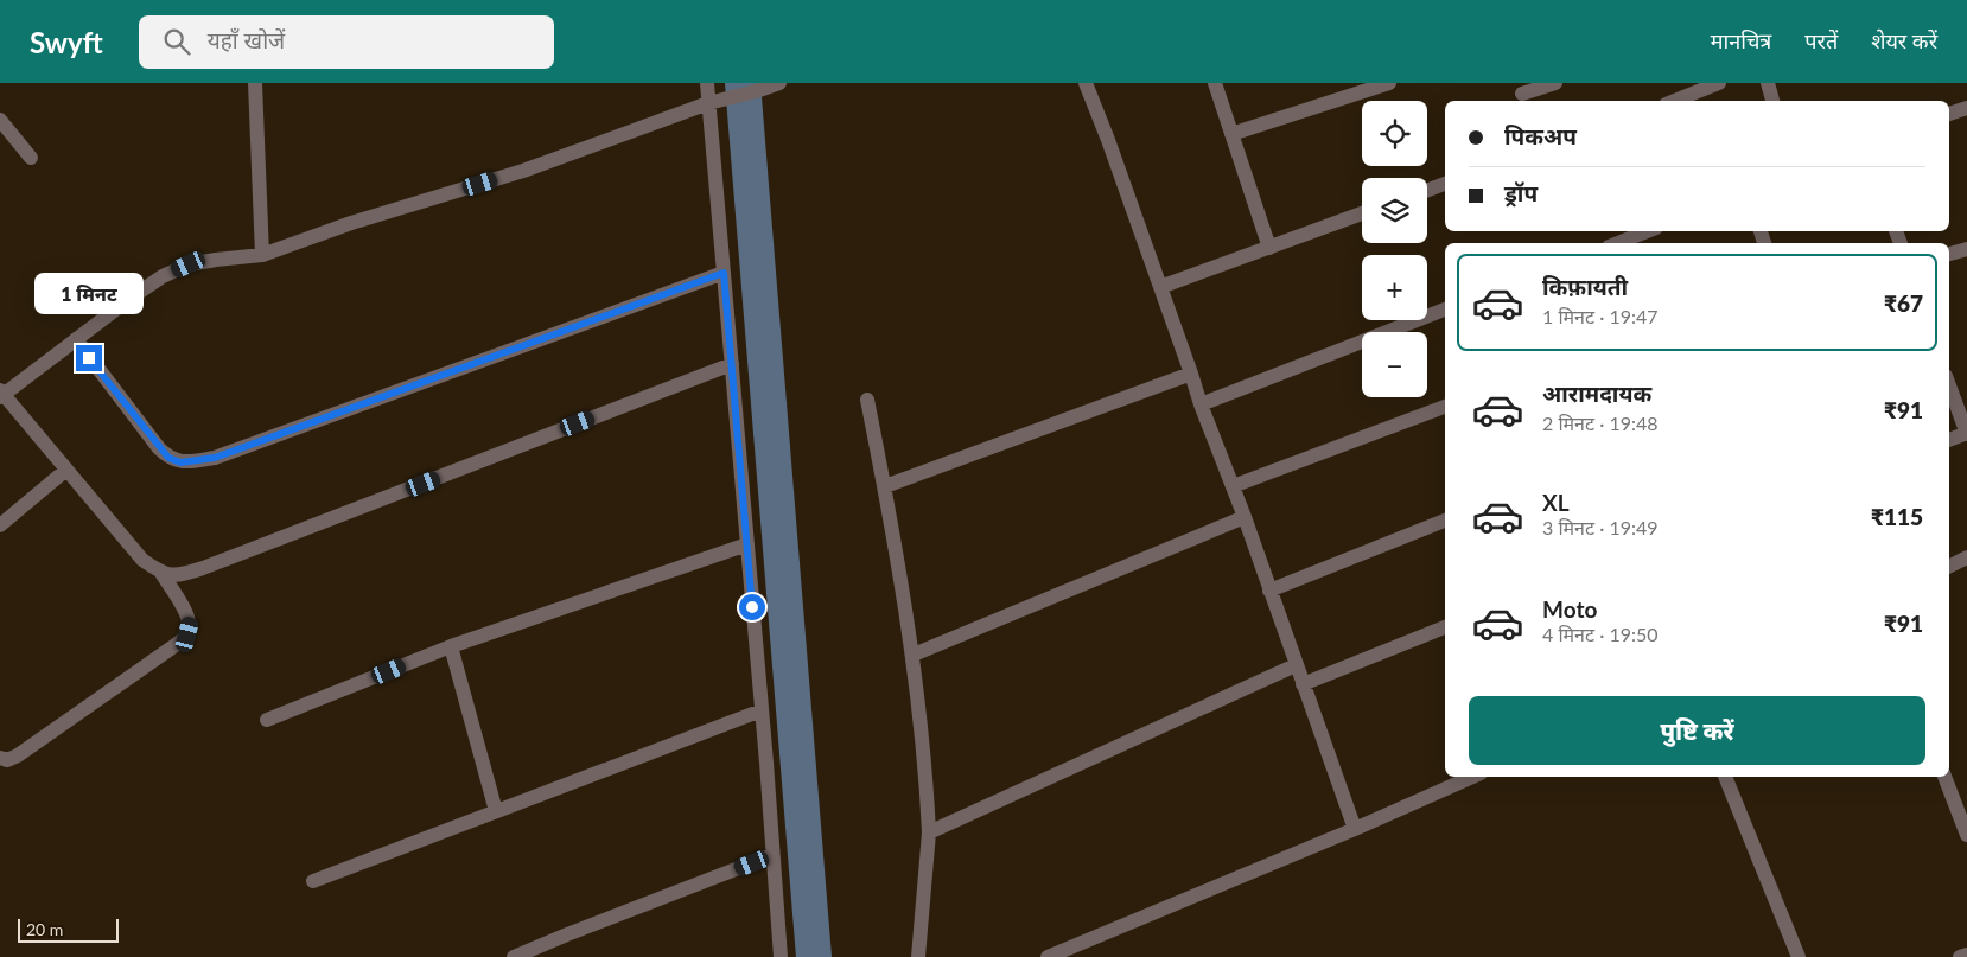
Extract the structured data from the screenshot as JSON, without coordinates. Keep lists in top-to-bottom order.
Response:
{
  "scale_bar": "20 m",
  "page": {
    "header": "Swyft",
    "search": "यहाँ खोजें",
    "nav": ["मानचित्र", "परतें", "शेयर करें"],
    "map_buttons": ["+", "−"],
    "banner": ["पिकअप", "ड्रॉप"],
    "list": [
      {
        "name": "किफ़ायती",
        "note": "1 मिनट · 19:47",
        "value": "₹67"
      },
      {
        "name": "आरामदायक",
        "note": "2 मिनट · 19:48",
        "value": "₹91"
      },
      {
        "name": "XL",
        "note": "3 मिनट · 19:49",
        "value": "₹115"
      },
      {
        "name": "Moto",
        "note": "4 मिनट · 19:50",
        "value": "₹91"
      }
    ],
    "bubble": "1 मिनट",
    "buttons": "पुष्टि करें",
    "scale": "20 m"
  }
}
